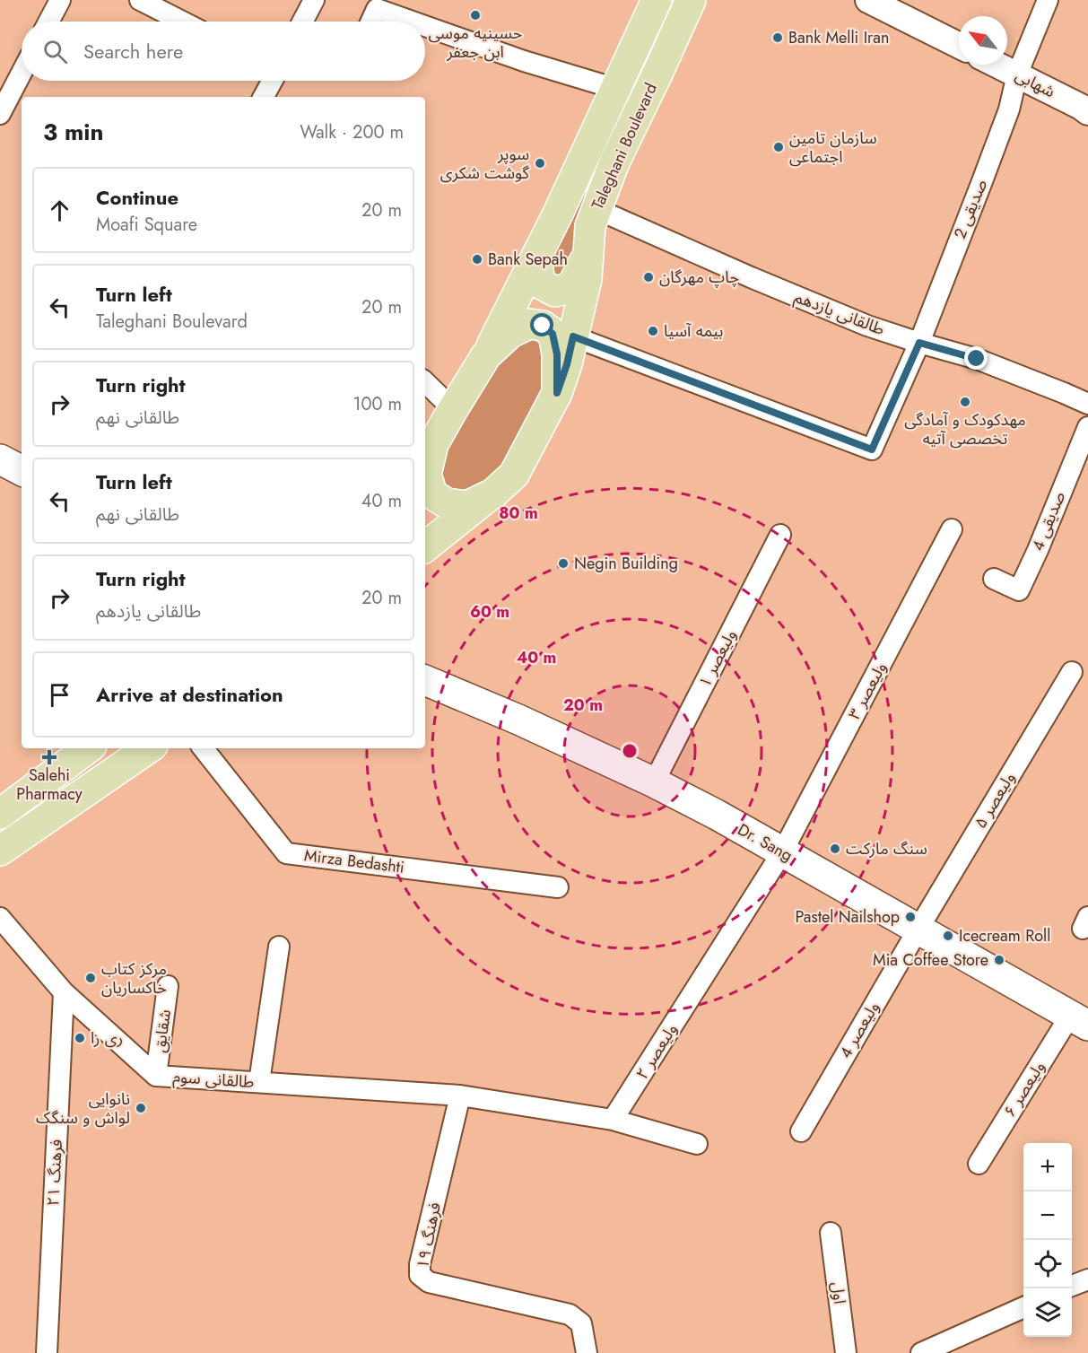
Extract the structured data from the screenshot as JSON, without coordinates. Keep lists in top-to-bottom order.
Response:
{
  "streets": {
    "main road": ["Taleghani Boulevard", "Dr. Sang"],
    "street": [
      "شهابی",
      "صدیقی 2",
      "طالقانی یازدهم",
      "صدیقی 4",
      "ولیعصر ١",
      "ولیعصر ٣",
      "ولیعصر ۵",
      "Mirza Bedashti",
      "ولیعصر 4",
      "شقایق",
      "ولیعصر ٢",
      "طالقانی سوم",
      "ولیعصر ۶",
      "فرهنگ ۲۱",
      "فرهنگ ۱۹",
      "اول"
    ]
  },
  "crossings": [
    ["شهابی", "صدیقی 2"],
    ["Taleghani Boulevard", "صدیقی 2"],
    ["Taleghani Boulevard", "طالقانی یازدهم"],
    ["صدیقی 2", "طالقانی یازدهم"],
    ["ولیعصر ١", "Dr. Sang"],
    ["ولیعصر ٣", "Dr. Sang"],
    ["ولیعصر ٣", "ولیعصر ٢"],
    ["ولیعصر ۵", "Dr. Sang"],
    ["ولیعصر ۵", "ولیعصر 4"],
    ["Dr. Sang", "ولیعصر 4"],
    ["Dr. Sang", "ولیعصر ٢"],
    ["Dr. Sang", "ولیعصر ۶"],
    ["شقایق", "طالقانی سوم"],
    ["طالقانی سوم", "فرهنگ ۲۱"],
    ["طالقانی سوم", "فرهنگ ۱۹"]
  ],
  "places": {
    "other": [
      "حسینیه موسی ابن جعفر",
      "Bank Melli Iran",
      "سازمان تامین اجتماعی",
      "سوپر گوشت شکری",
      "Bank Sepah",
      "چاپ مهرگان",
      "بیمه آسیا",
      "مهدکودک و آمادگی تخصصی آتیه",
      "Negin Building",
      "سنگ مارکت",
      "Pastel Nailshop",
      "Icecream Roll",
      "Mia Coffee Store",
      "مرکز کتاب خاکساریان",
      "ری را",
      "نانوایی لواش و سنگک"
    ],
    "health": ["Salehi Pharmacy"]
  },
  "north": "top left",
  "page": {
    "search": "Search here",
    "heading": ["3 min", "Walk · 200 m"],
    "list": [
      ["Continue", "Moafi Square", "20 m"],
      ["Turn left", "Taleghani Boulevard", "20 m"],
      ["Turn right", "طالقانی نهم", "100 m"],
      ["Turn left", "طالقانی نهم", "40 m"],
      ["Turn right", "طالقانی یازدهم", "20 m"],
      "Arrive at destination"
    ],
    "map_buttons": ["+", "−"]
  },
  "rings": [
    "80 m",
    "60 m",
    "40 m",
    "20 m"
  ]
}
